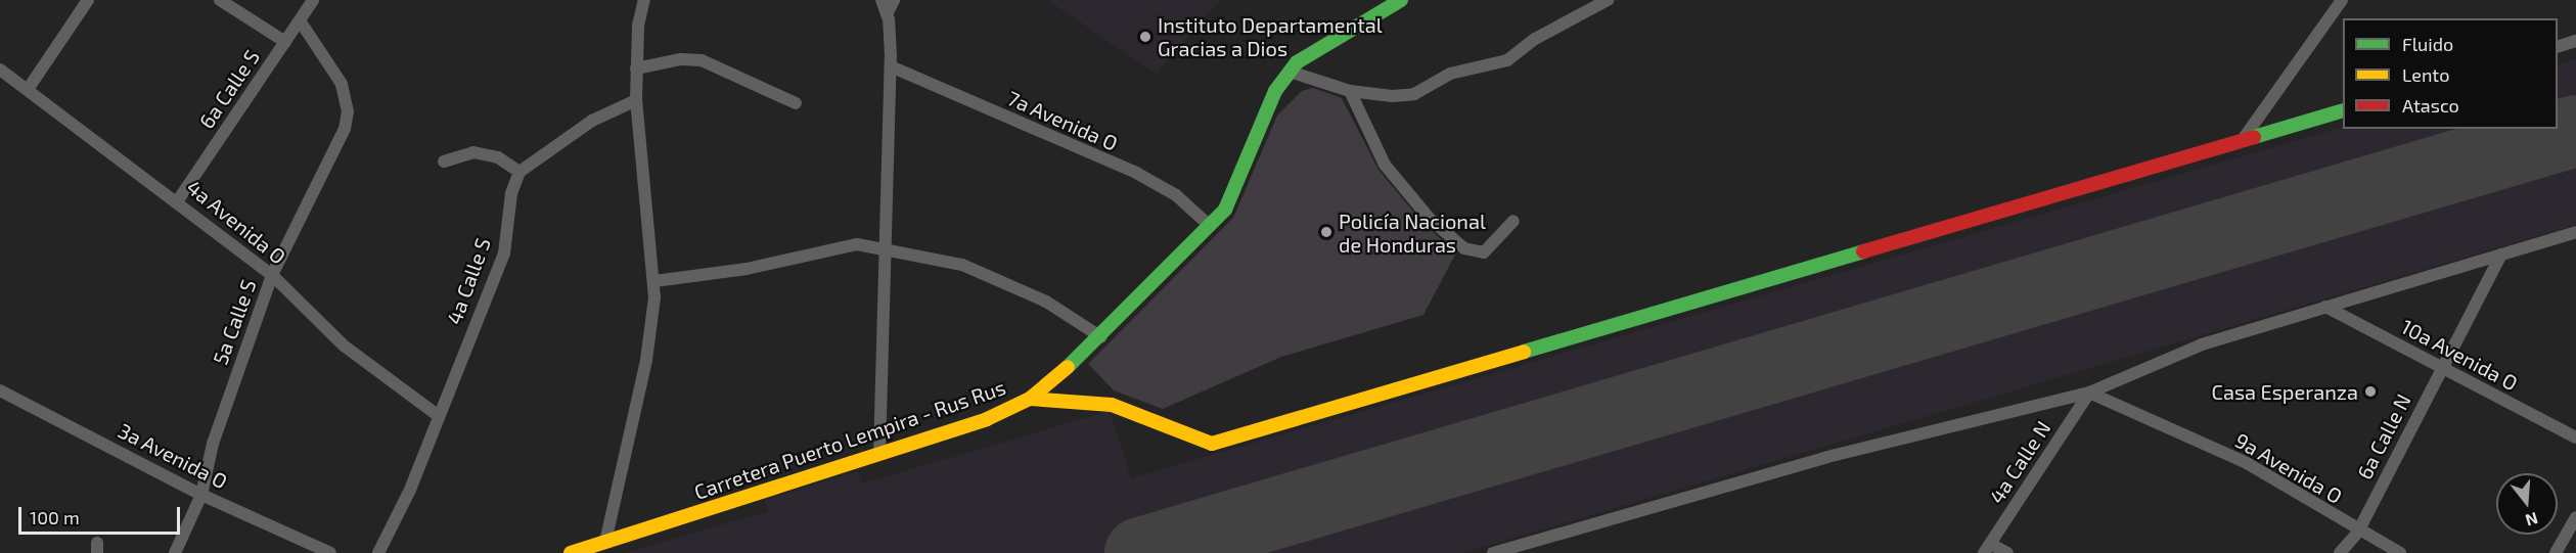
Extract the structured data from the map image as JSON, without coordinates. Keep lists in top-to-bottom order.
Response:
{
  "streets": {
    "street": [
      "6a Calle S",
      "7a Avenida O",
      "4a Avenida O",
      "4a Calle S",
      "5a Calle S",
      "10a Avenida O",
      "6a Calle N",
      "Carretera Puerto Lempira - Rus Rus",
      "3a Avenida O",
      "4a Calle N",
      "9a Avenida O"
    ]
  },
  "crossings": [
    ["6a Calle S", "4a Avenida O"],
    ["6a Calle S", "5a Calle S"],
    ["7a Avenida O", "Carretera Puerto Lempira - Rus Rus"],
    ["4a Avenida O", "4a Calle S"],
    ["4a Avenida O", "5a Calle S"],
    ["5a Calle S", "3a Avenida O"],
    ["10a Avenida O", "6a Calle N"],
    ["6a Calle N", "9a Avenida O"],
    ["4a Calle N", "9a Avenida O"]
  ],
  "places": ["Instituto Departamental Gracias a Dios", "Policía Nacional de Honduras", "Casa Esperanza"],
  "legend": ["Fluido", "Lento", "Atasco"],
  "scale_bar": "100 m",
  "north": "bottom"
}
